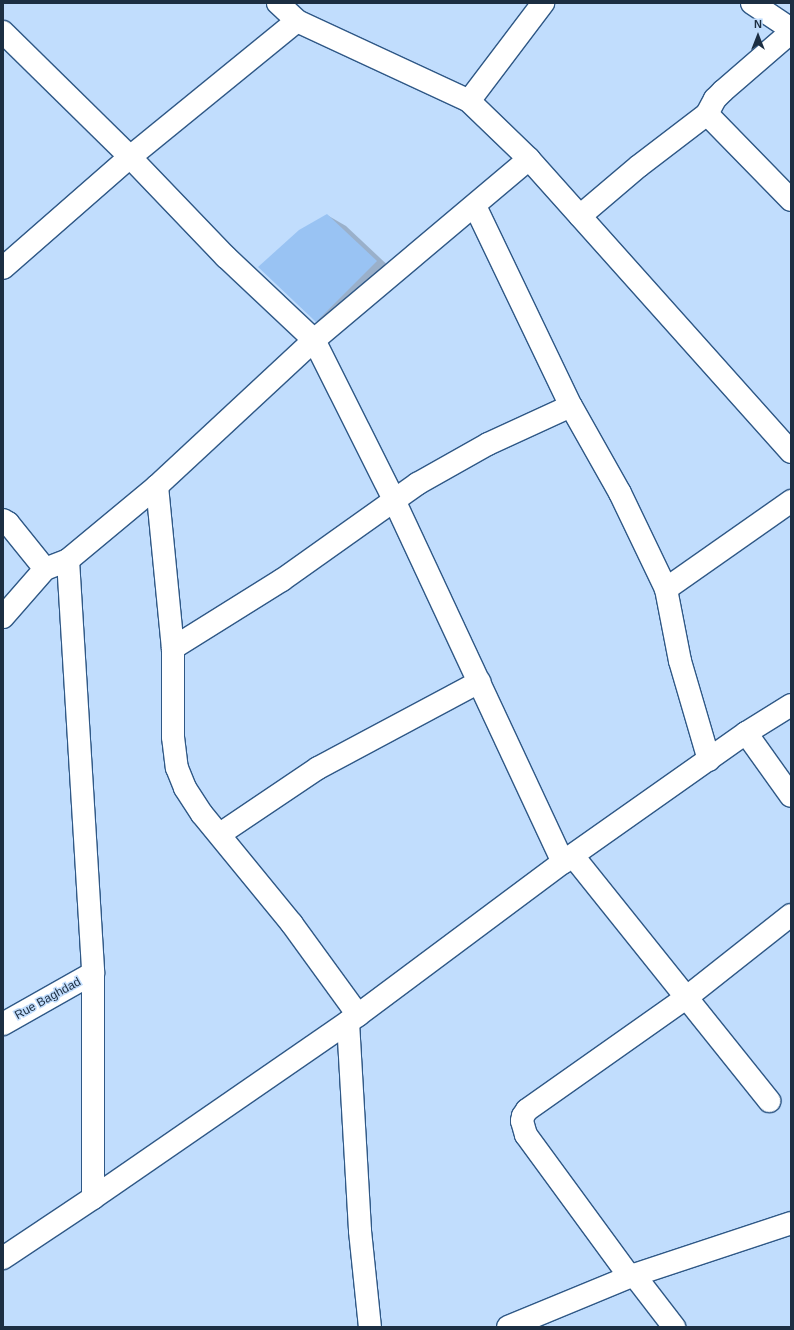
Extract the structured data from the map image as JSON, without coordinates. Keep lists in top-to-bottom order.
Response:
{
  "streets": {
    "street": ["Rue Baghdad"]
  },
  "north": "top"
}
